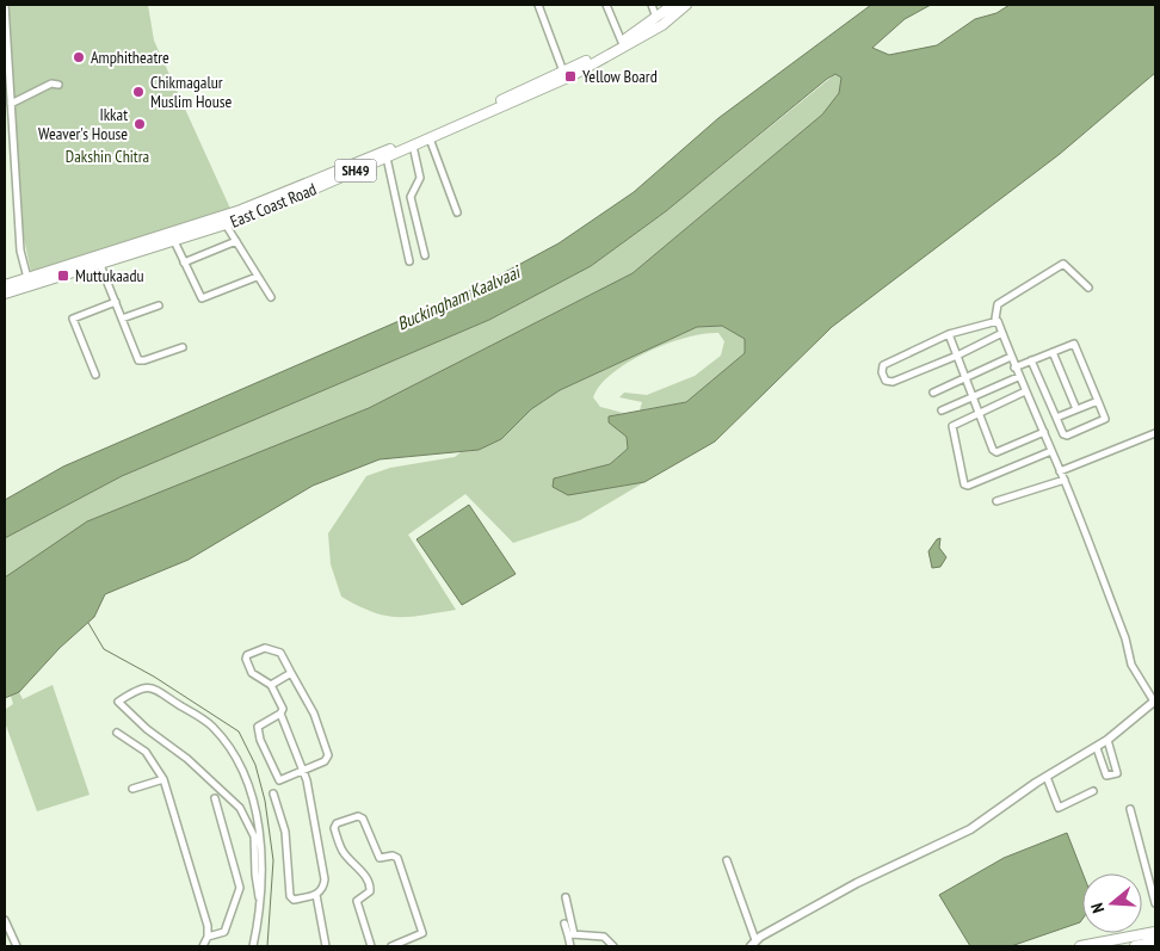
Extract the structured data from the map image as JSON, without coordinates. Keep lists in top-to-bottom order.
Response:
{
  "streets": {
    "main road": ["SH49", "East Coast Road"]
  },
  "water": ["Buckingham Kaalvaai"],
  "parks": ["Dakshin Chitra"],
  "places": {
    "other": ["Amphitheatre", "Chikmagalur Muslim House", "Ikkat Weaver's House"],
    "transit": ["Yellow Board", "Muttukaadu"]
  },
  "north": "left"
}
